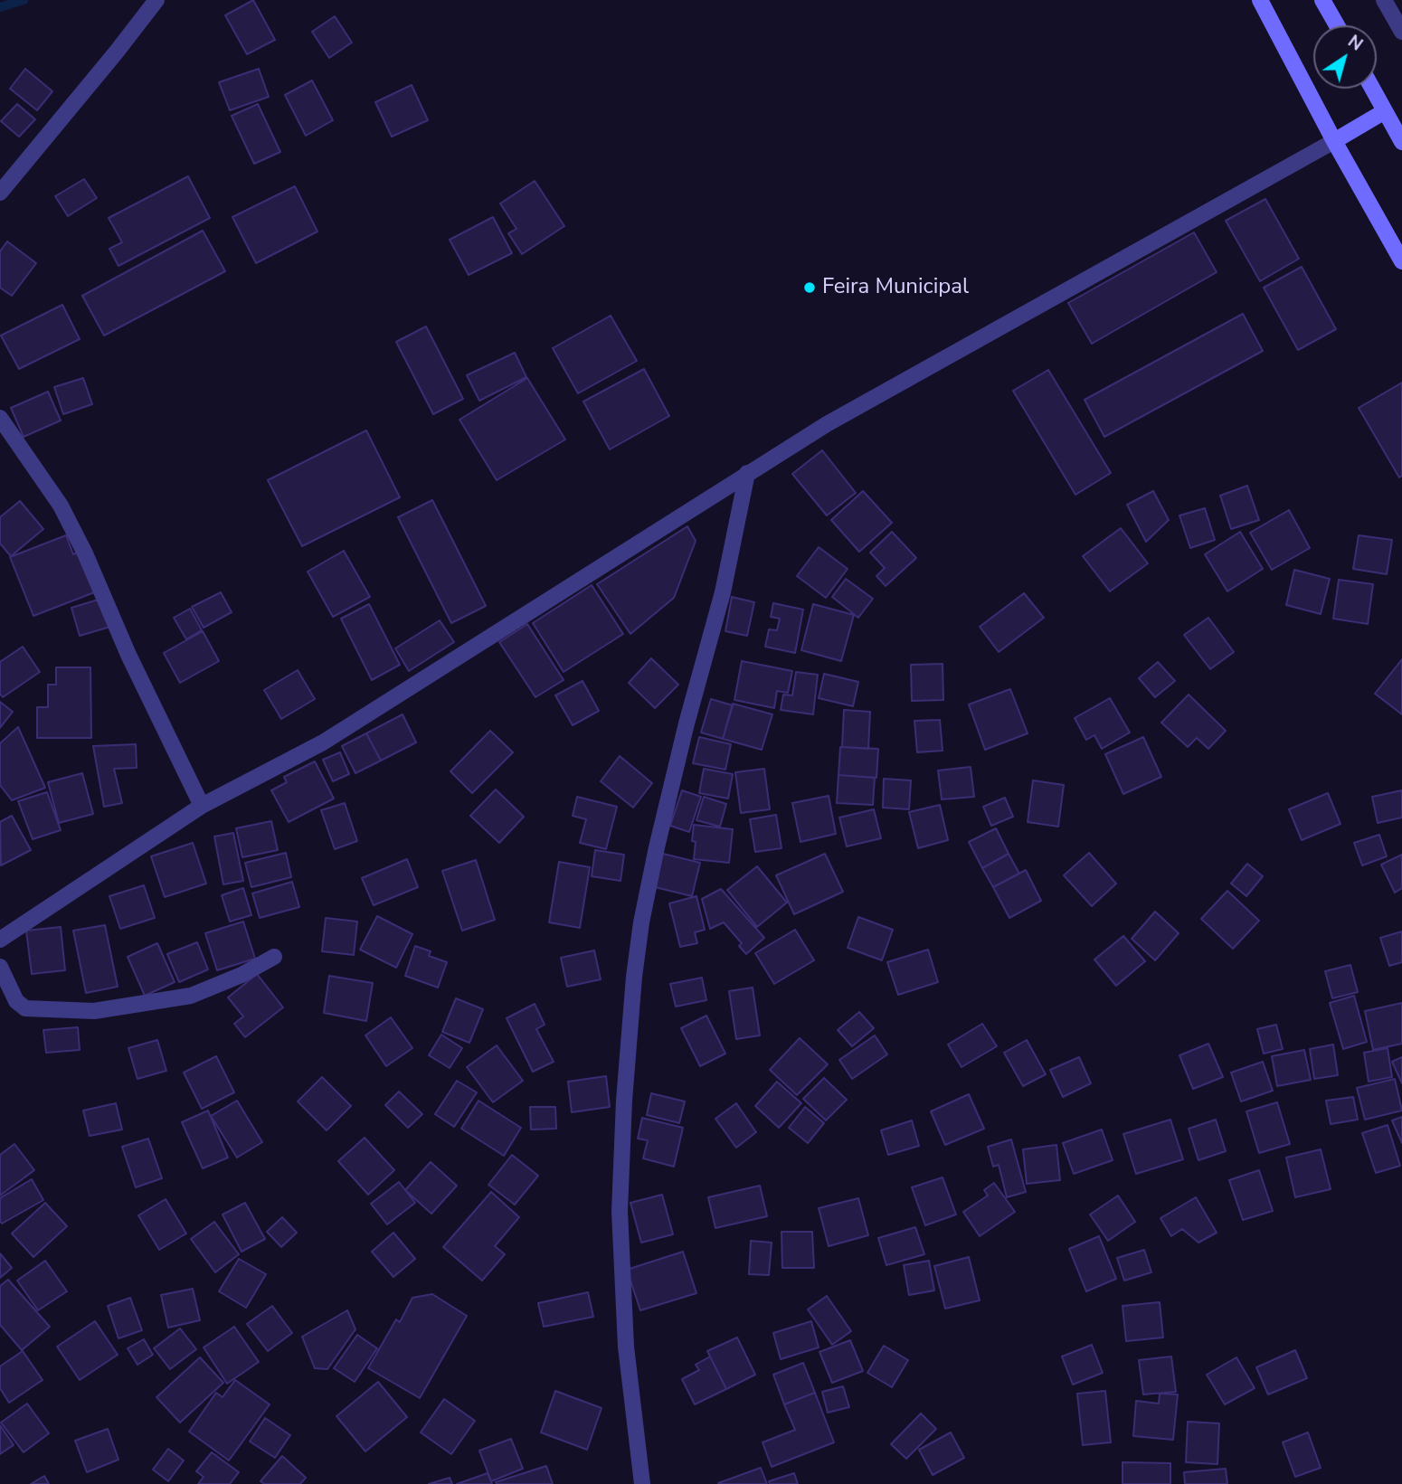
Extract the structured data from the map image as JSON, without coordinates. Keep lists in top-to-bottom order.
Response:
{
  "places": ["Feira Municipal"],
  "north": "top right"
}
